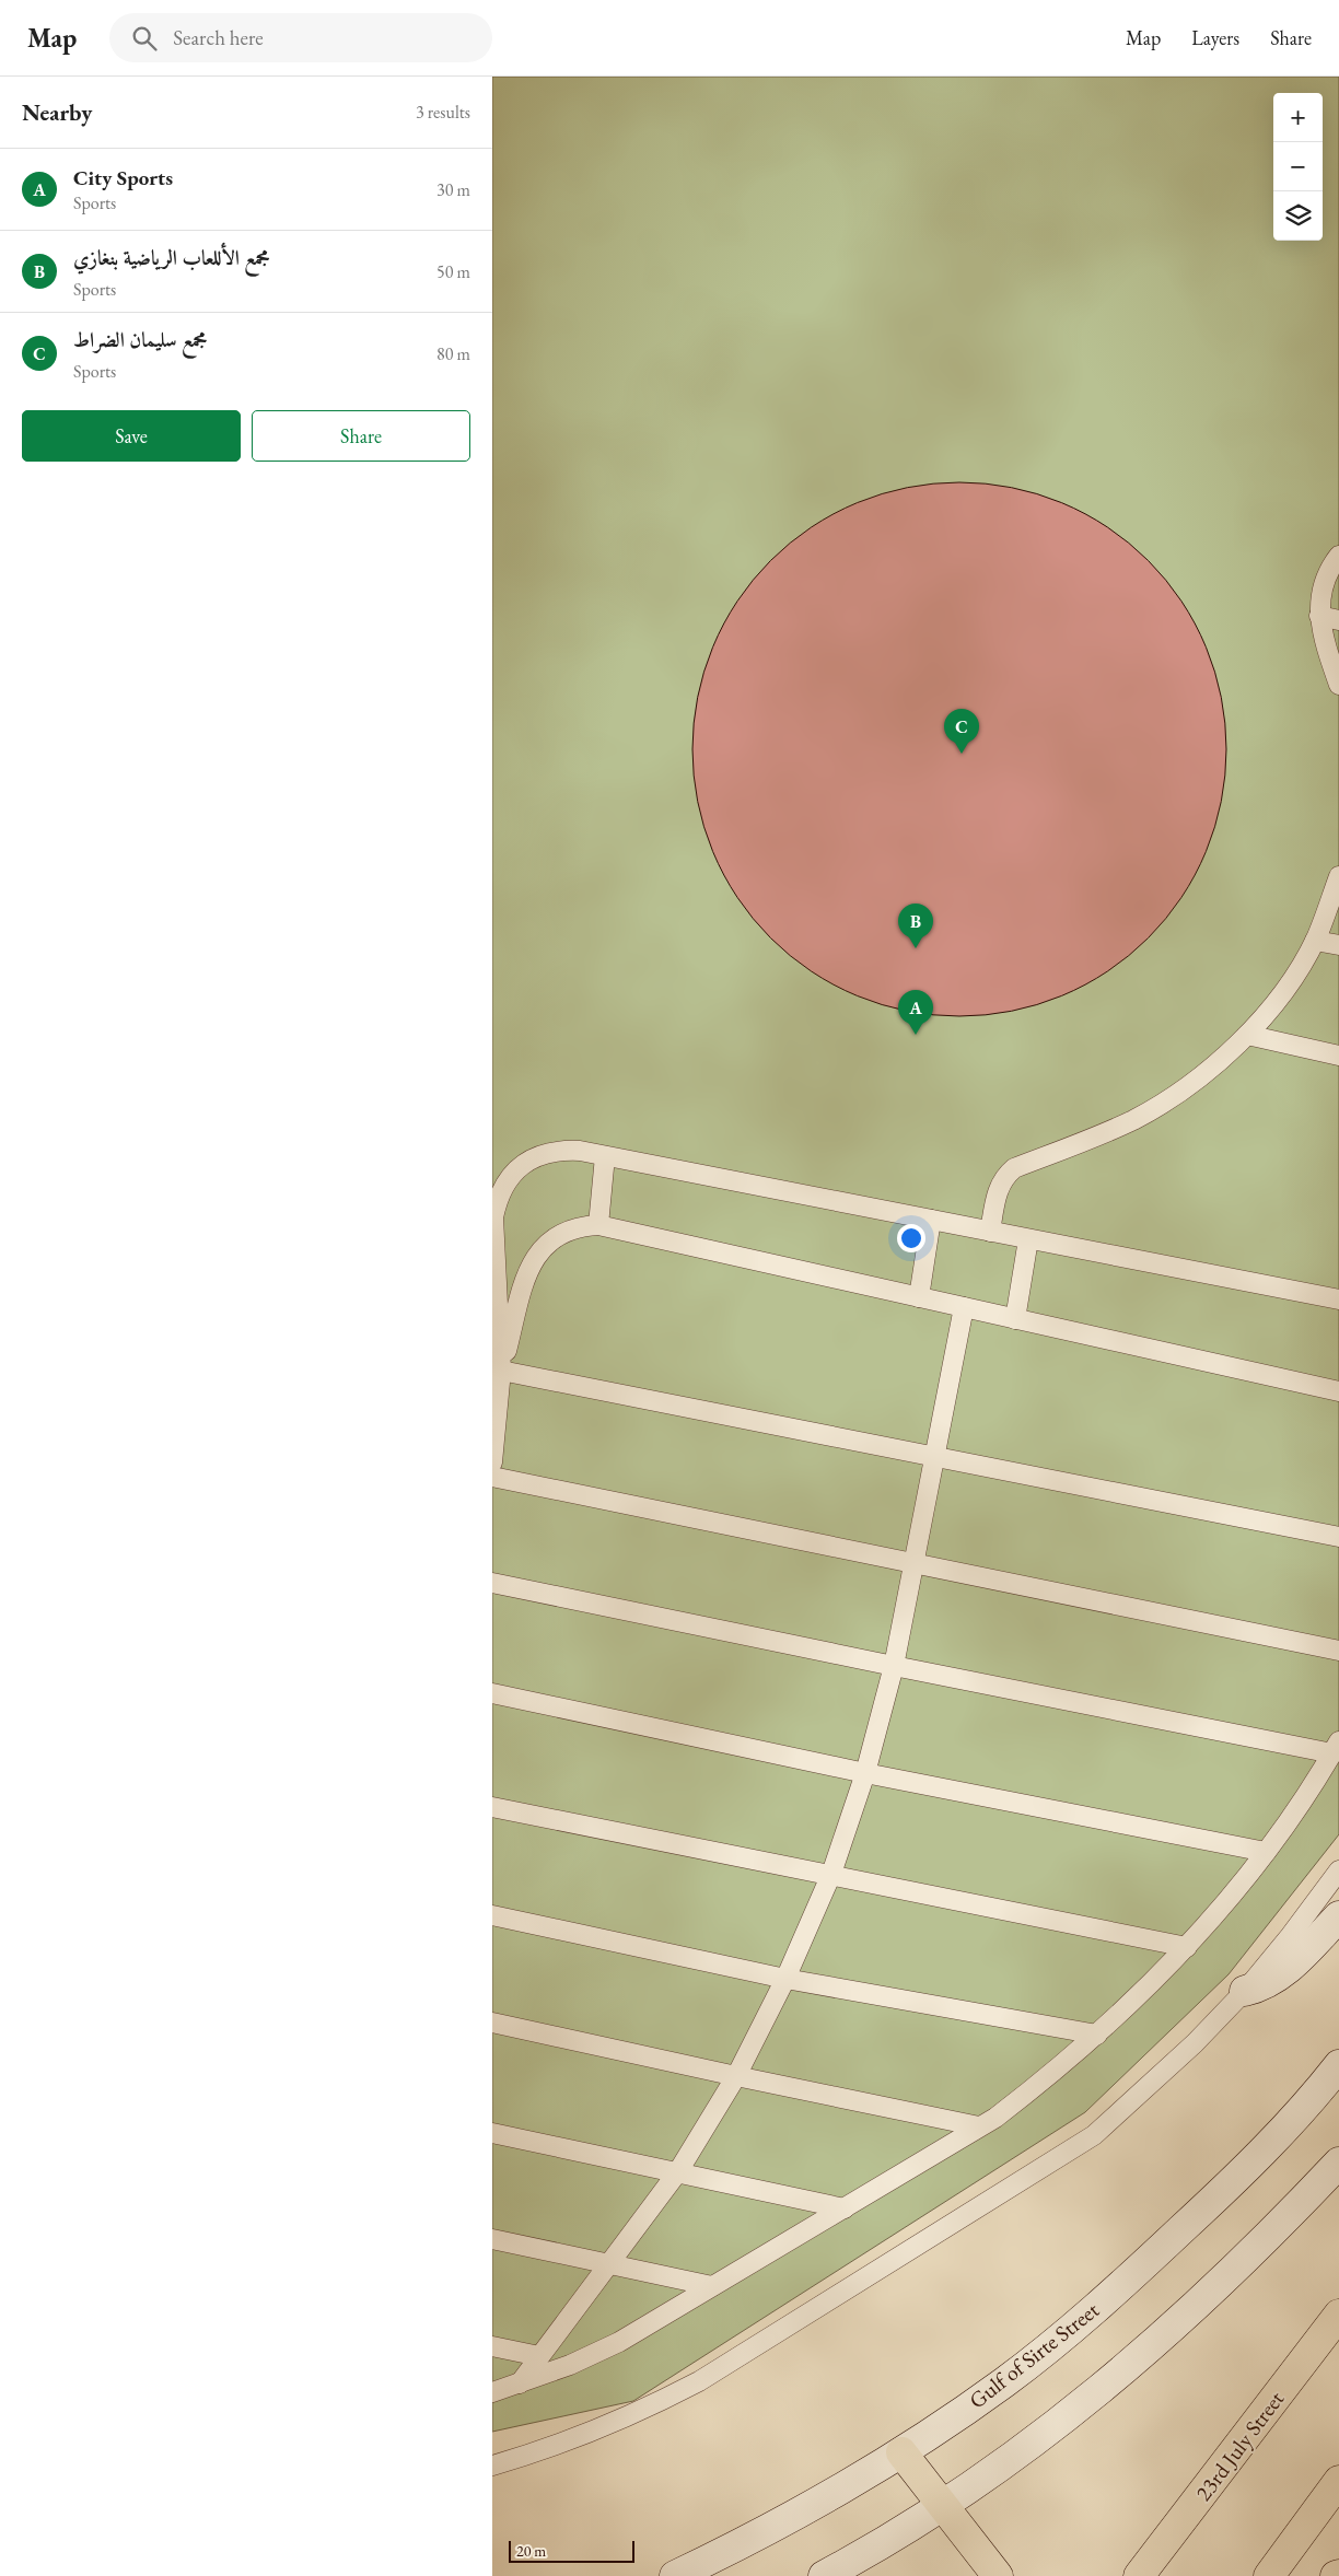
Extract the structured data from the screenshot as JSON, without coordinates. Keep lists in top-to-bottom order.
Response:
{
  "streets": {
    "main road": ["Gulf of Sirte Street", "23rd July Street"]
  },
  "scale_bar": "20 m",
  "page": {
    "header": "Map",
    "search": "Search here",
    "nav": ["Map", "Layers", "Share"],
    "heading": ["Nearby", "3 results"],
    "map_buttons": ["+", "−"],
    "list": [
      {
        "mark": "A",
        "name": "City Sports",
        "note": "Sports",
        "value": "30 m"
      },
      {
        "mark": "B",
        "name": "مجمع الأللعاب الرياضية بنغازي",
        "note": "Sports",
        "value": "50 m"
      },
      {
        "mark": "C",
        "name": "مجمع سليمان الضراط",
        "note": "Sports",
        "value": "80 m"
      }
    ],
    "buttons": ["Save", "Share"],
    "pins": ["C", "B", "A"],
    "scale": "20 m"
  }
}
